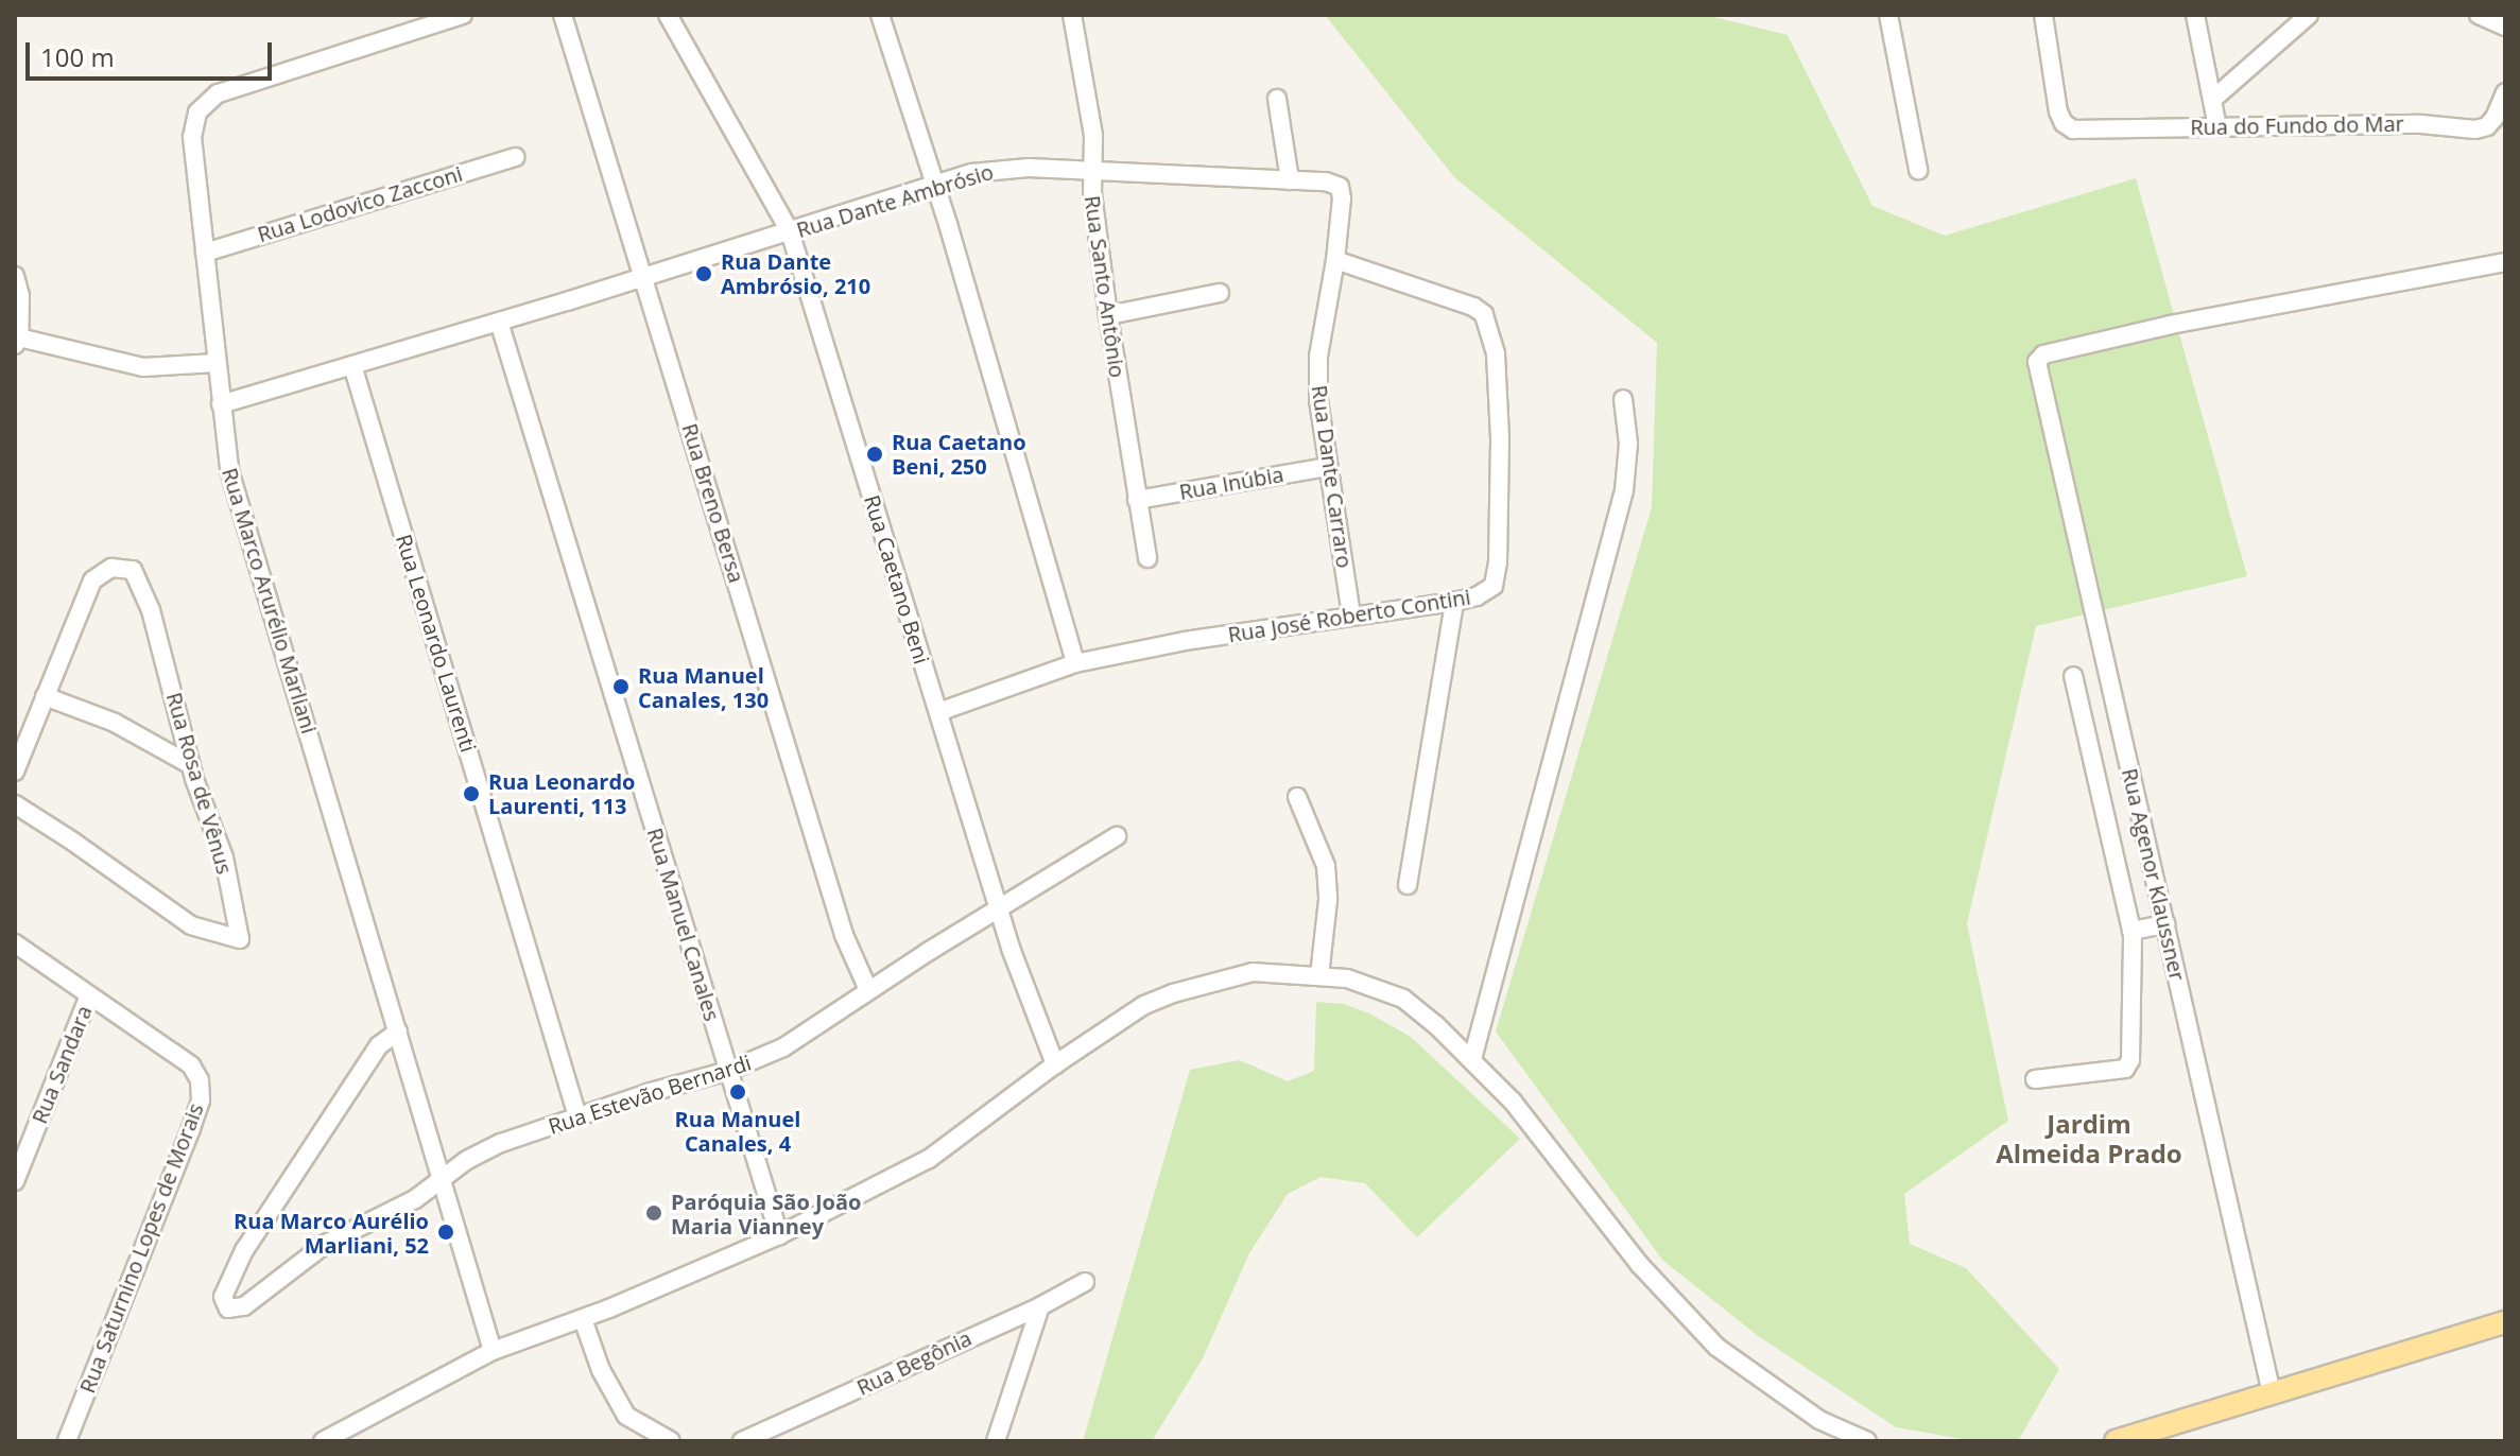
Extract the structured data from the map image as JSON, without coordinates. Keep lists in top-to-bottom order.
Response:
{
  "streets": {
    "street": [
      "Rua do Fundo do Mar",
      "Rua Dante Ambrósio",
      "Rua Lodovico Zacconi",
      "Rua Santo Antônio",
      "Rua Dante Carraro",
      "Rua Inúbia",
      "Rua Breno Bersa",
      "Rua Caetano Beni",
      "Rua Marco Arurélio Marliani",
      "Rua José Roberto Contini",
      "Rua Leonardo Laurenti",
      "Rua Rosa de Vênus",
      "Rua Agenor Klaussner",
      "Rua Manuel Canales",
      "Rua Sandara",
      "Rua Estevão Bernardi",
      "Rua Saturnino Lopes de Morais",
      "Rua Begônia"
    ]
  },
  "crossings": [
    ["Rua Dante Ambrósio", "Rua Santo Antônio"],
    ["Rua Dante Ambrósio", "Rua Dante Carraro"],
    ["Rua Dante Ambrósio", "Rua Breno Bersa"],
    ["Rua Dante Ambrósio", "Rua Caetano Beni"],
    ["Rua Dante Ambrósio", "Rua Marco Arurélio Marliani"],
    ["Rua Dante Ambrósio", "Rua Leonardo Laurenti"],
    ["Rua Dante Ambrósio", "Rua Manuel Canales"],
    ["Rua Lodovico Zacconi", "Rua Marco Arurélio Marliani"],
    ["Rua Santo Antônio", "Rua Inúbia"],
    ["Rua Dante Carraro", "Rua Inúbia"],
    ["Rua Dante Carraro", "Rua José Roberto Contini"],
    ["Rua Breno Bersa", "Rua Estevão Bernardi"],
    ["Rua Caetano Beni", "Rua Estevão Bernardi"],
    ["Rua Marco Arurélio Marliani", "Rua Estevão Bernardi"],
    ["Rua Leonardo Laurenti", "Rua Estevão Bernardi"],
    ["Rua Manuel Canales", "Rua Estevão Bernardi"],
    ["Rua Sandara", "Rua Saturnino Lopes de Morais"]
  ],
  "districts": ["Jardim Almeida Prado"],
  "places": [
    "Rua Dante Ambrósio, 210",
    "Rua Caetano Beni, 250",
    "Rua Manuel Canales, 130",
    "Rua Leonardo Laurenti, 113",
    "Rua Manuel Canales, 4",
    "Paróquia São João Maria Vianney",
    "Rua Marco Aurélio Marliani, 52"
  ],
  "scale_bar": "100 m"
}
